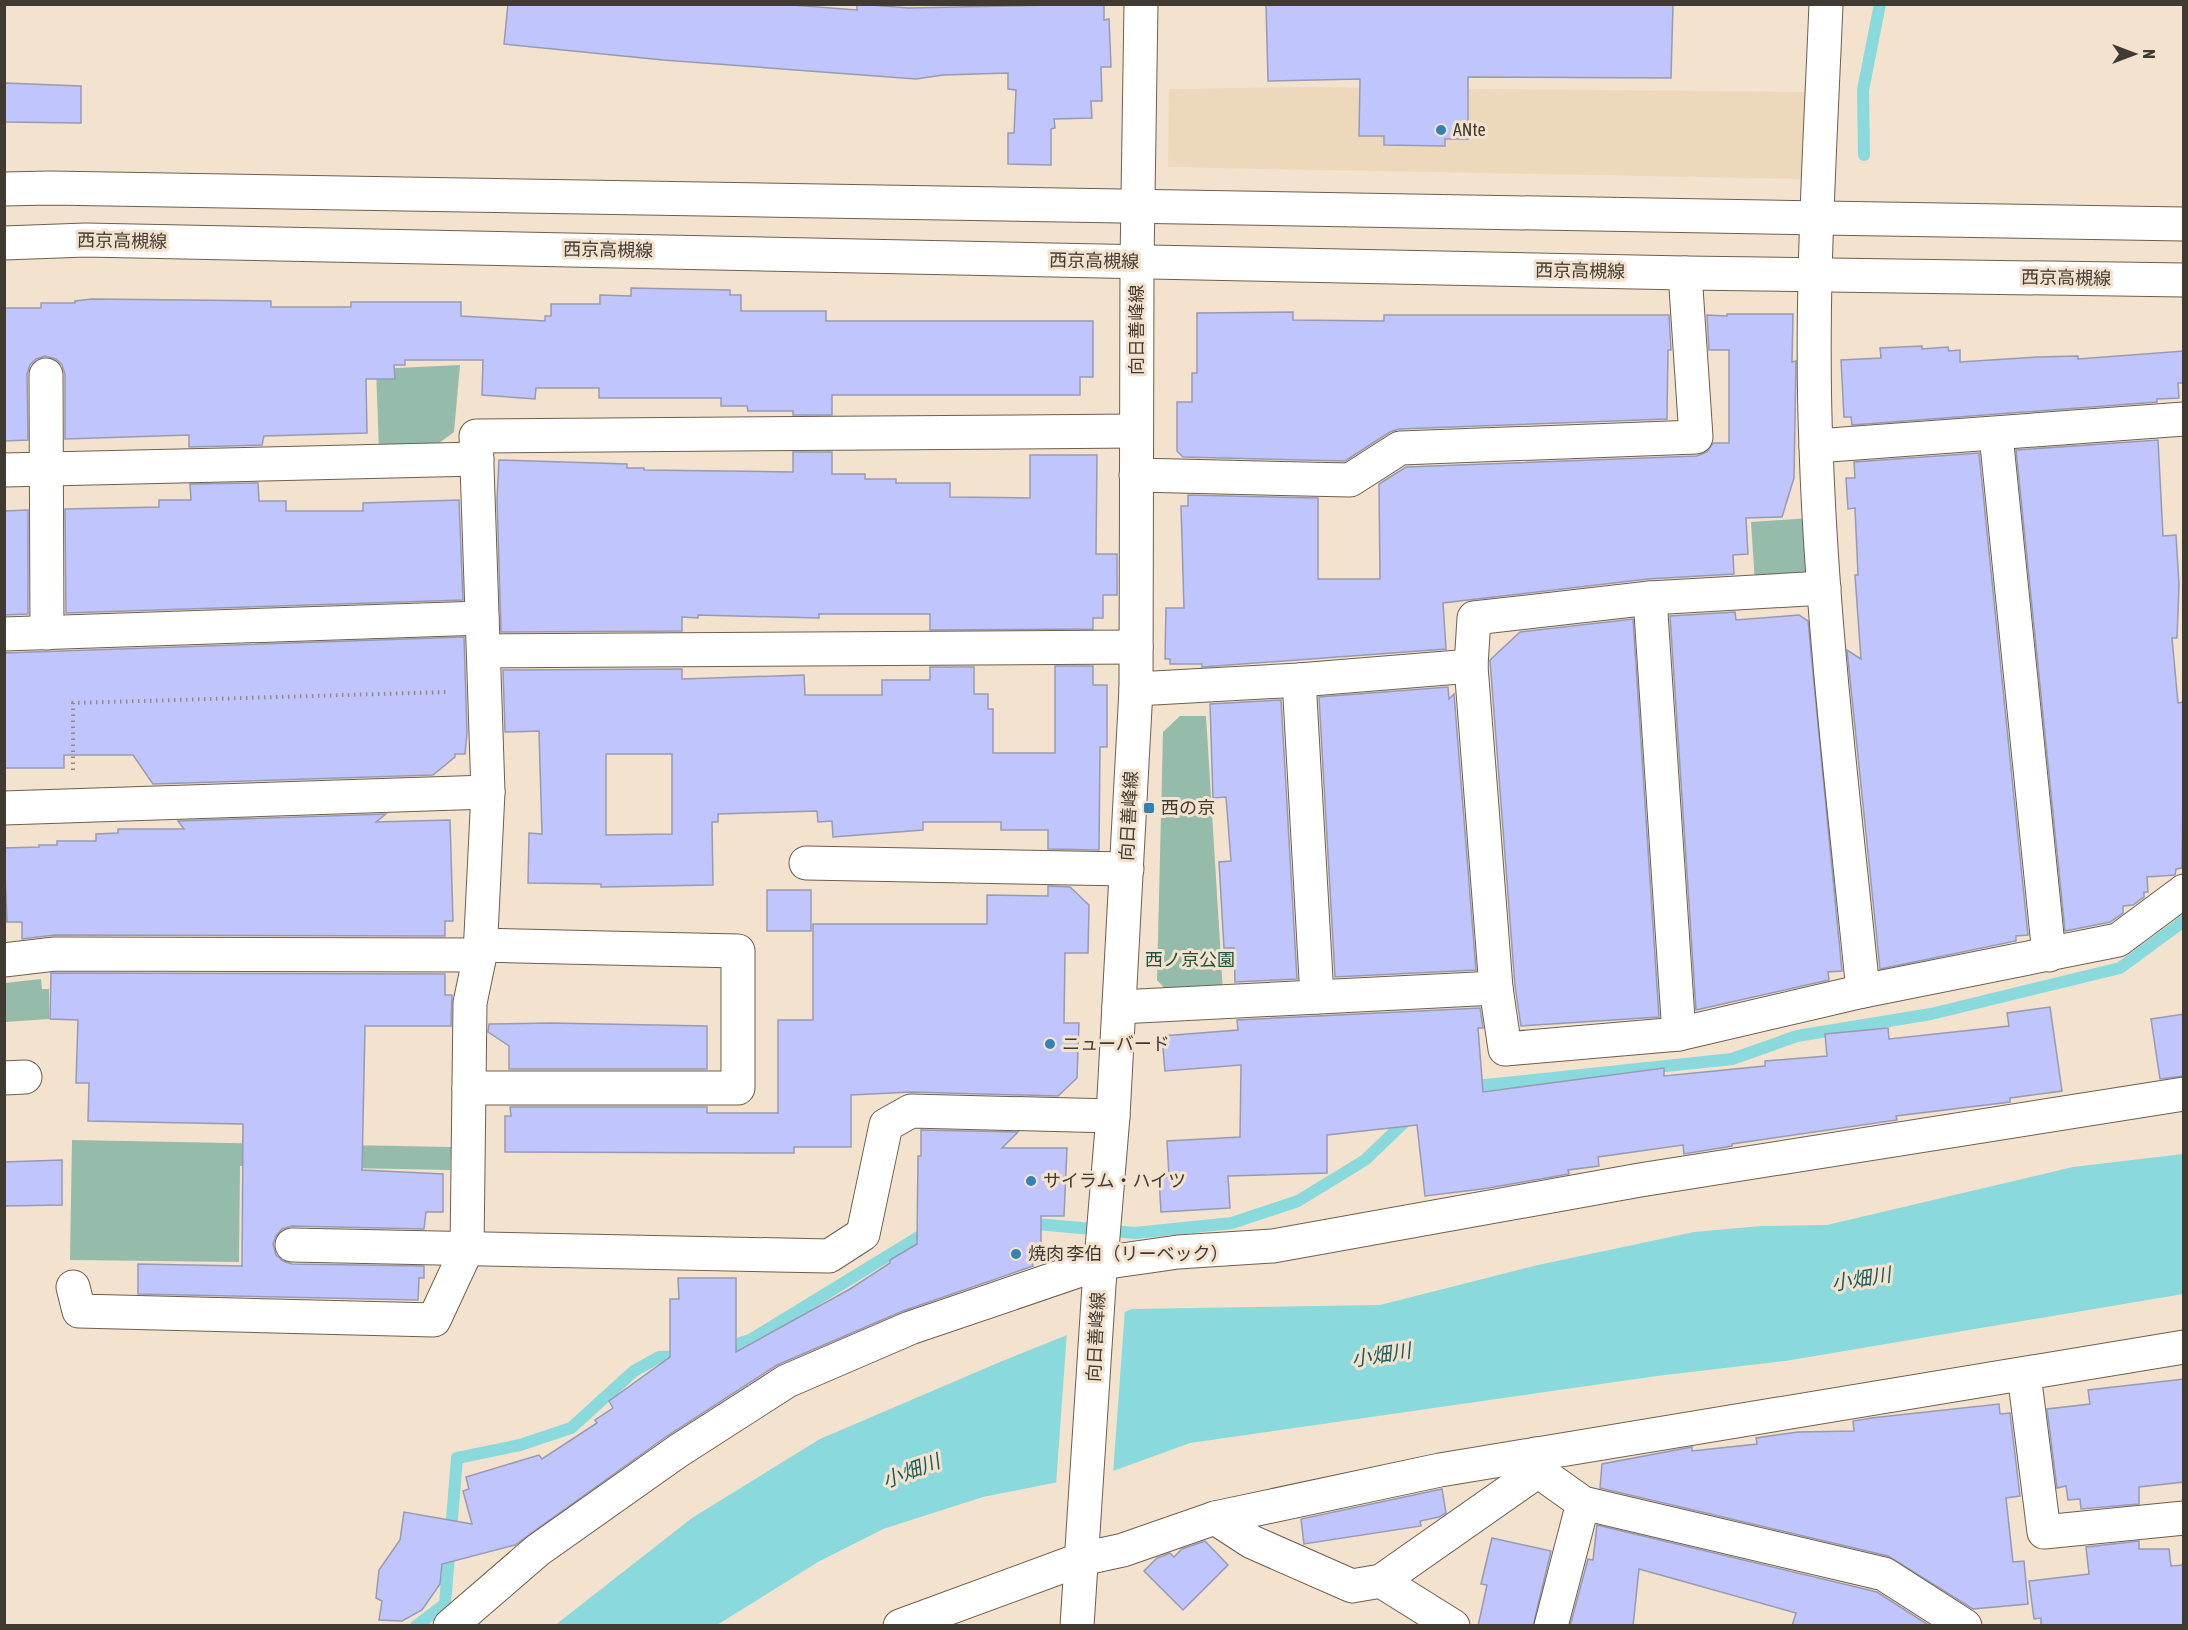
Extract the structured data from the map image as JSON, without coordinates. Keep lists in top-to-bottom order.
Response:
{
  "streets": {
    "street": ["西京高槻線", "向日善峰線"]
  },
  "crossings": [
    ["西京高槻線", "向日善峰線"]
  ],
  "water": ["小畑川"],
  "parks": ["西ノ京公園"],
  "places": {
    "other": [
      "ANte",
      "ニューバード",
      "サイラム・ハイツ",
      "焼肉 李伯（リーベック）"
    ],
    "transit": ["西の京"]
  },
  "north": "right"
}
